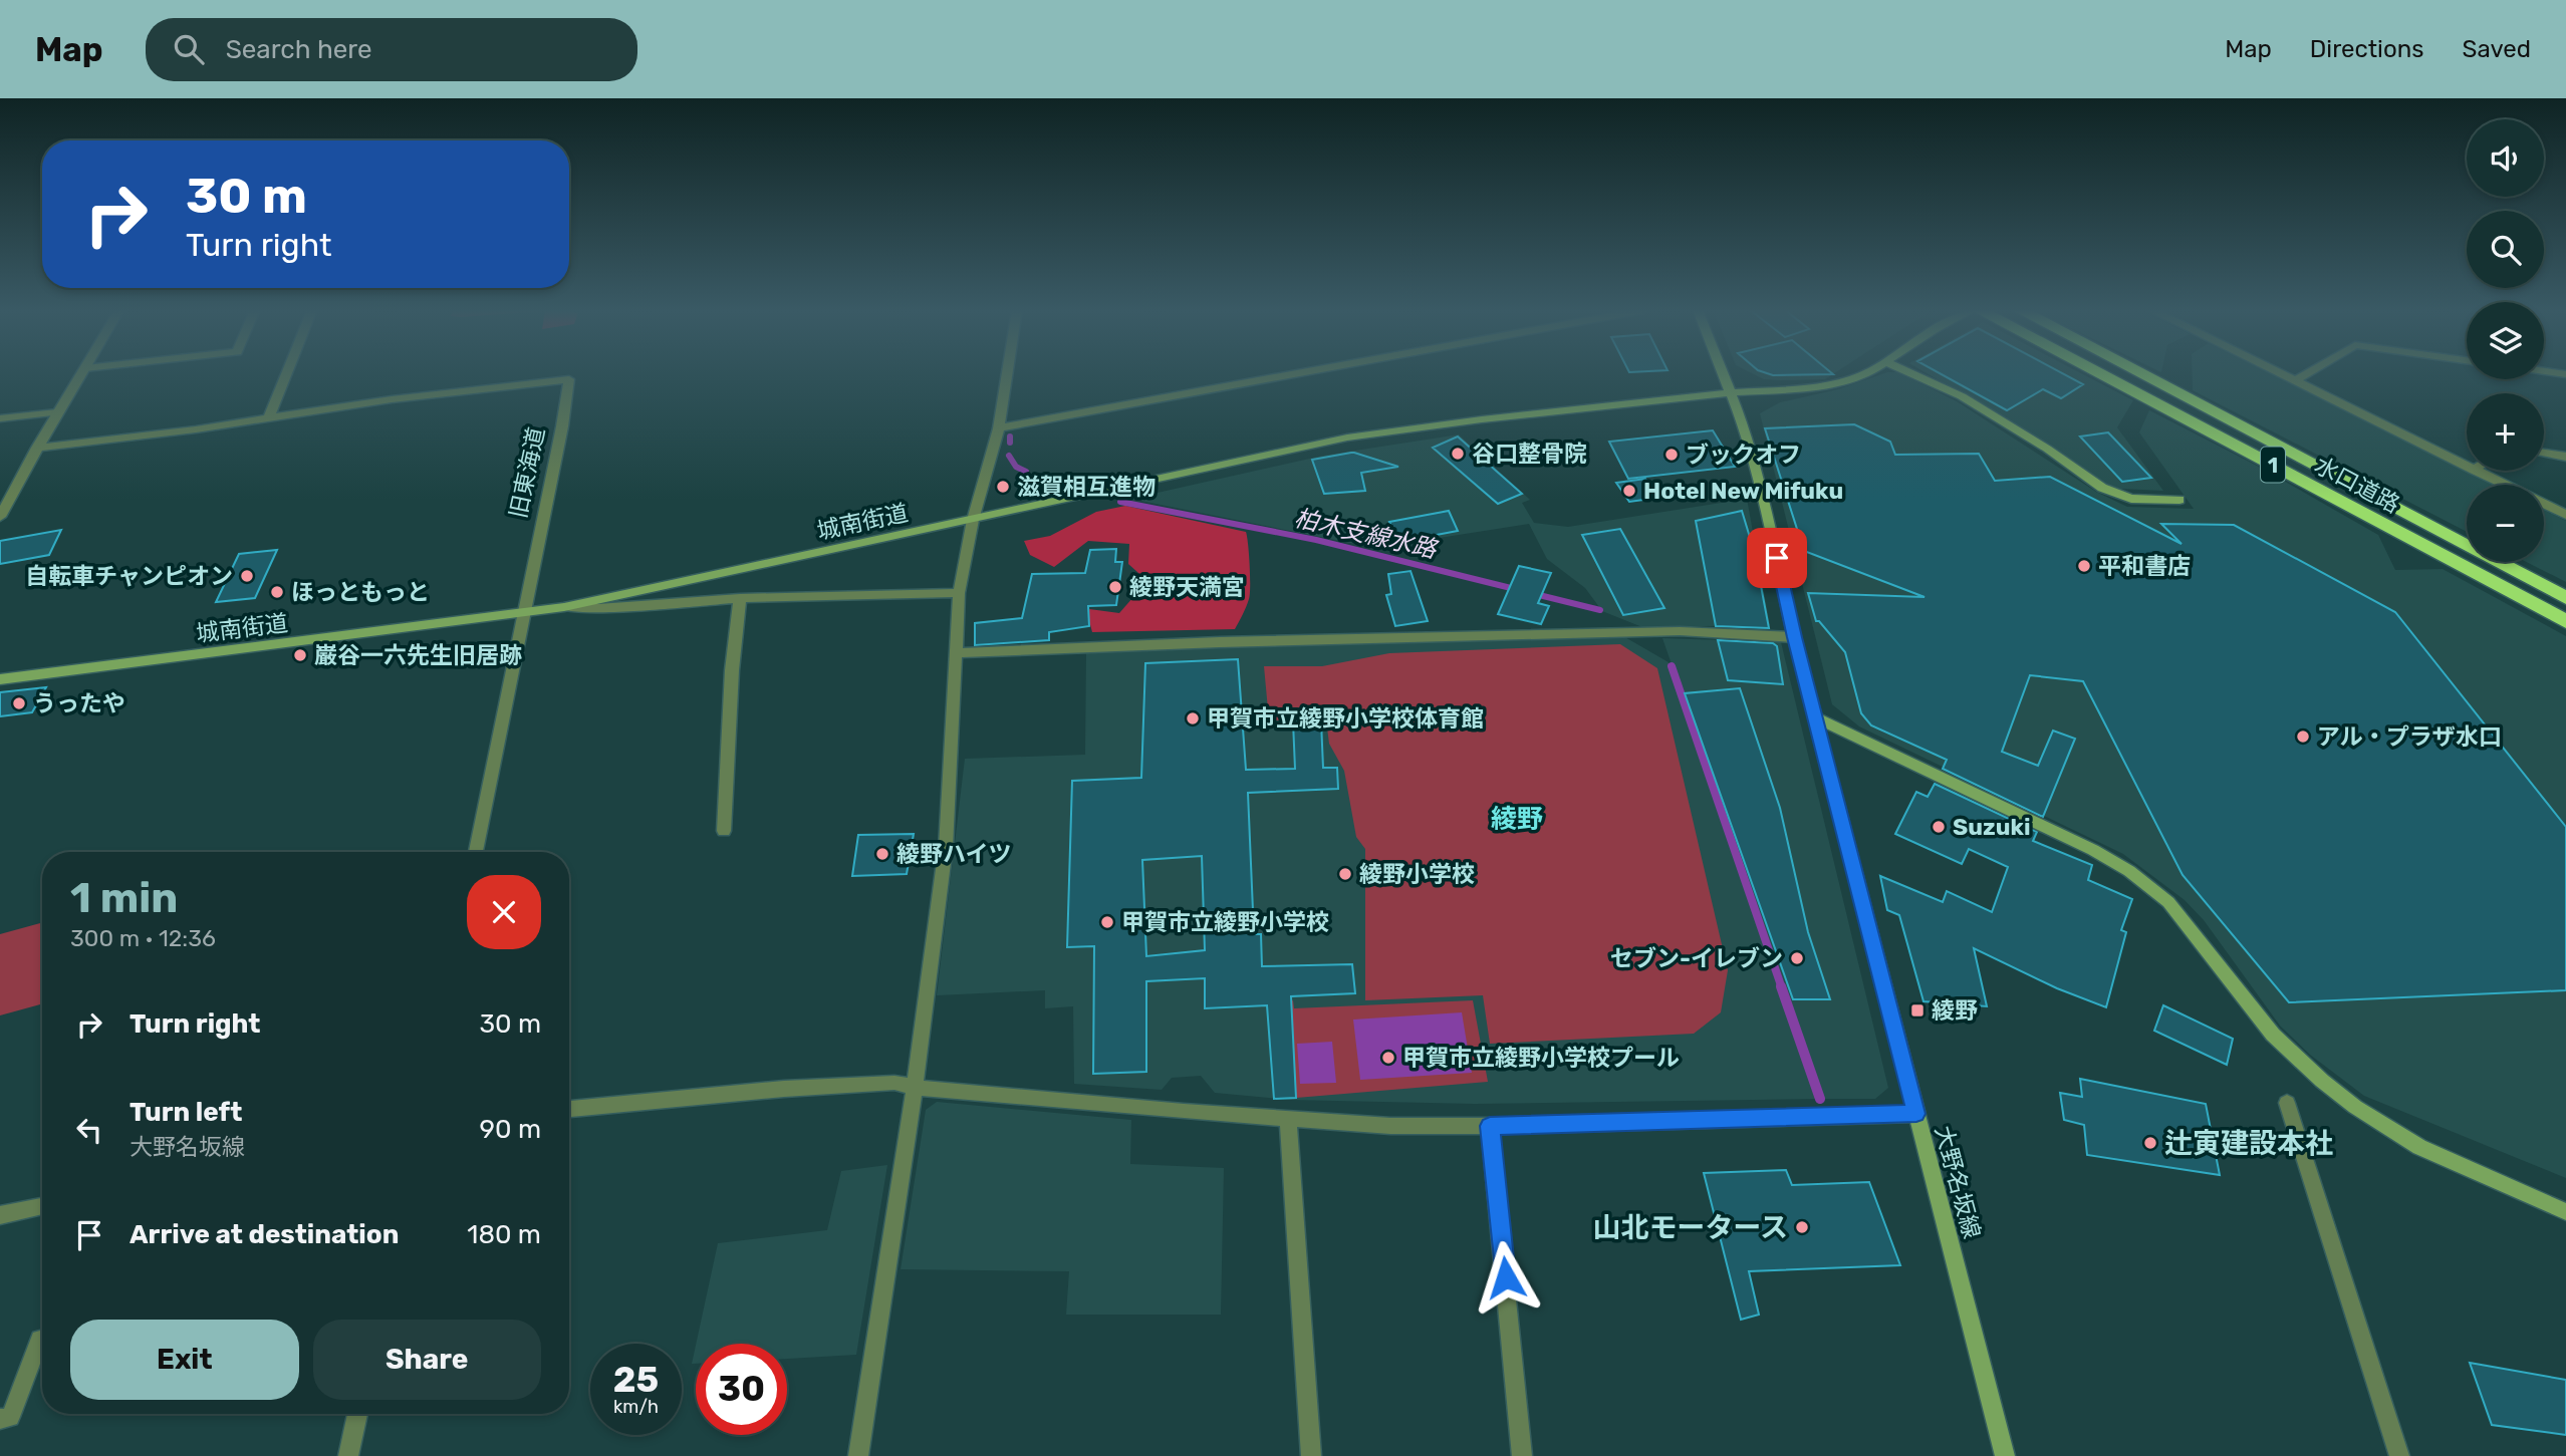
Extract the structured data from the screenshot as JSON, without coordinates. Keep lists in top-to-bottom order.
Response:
{
  "streets": {
    "highway": ["1", "水口道路"],
    "street": ["旧東海道", "城南街道", "大野名坂線"]
  },
  "crossings": [
    ["旧東海道", "城南街道"],
    ["城南街道", "大野名坂線"]
  ],
  "districts": ["綾野"],
  "water": ["柏木支線水路"],
  "places": {
    "other": [
      "谷口整骨院",
      "ブックオフ",
      "滋賀相互進物",
      "Hotel New Mifuku",
      "平和書店",
      "自転車チャンピオン",
      "綾野天満宮",
      "ほっともっと",
      "巌谷一六先生旧居跡",
      "うったや",
      "甲賀市立綾野小学校体育館",
      "アル・プラザ水口",
      "Suzuki",
      "綾野ハイツ",
      "綾野小学校",
      "甲賀市立綾野小学校",
      "セブン-イレブン",
      "甲賀市立綾野小学校プール",
      "辻寅建設本社",
      "山北モータース"
    ],
    "transit": ["綾野"]
  },
  "page": {
    "header": "Map",
    "search": "Search here",
    "nav": ["Map", "Directions", "Saved"],
    "map_buttons": ["+", "−"],
    "turn": ["30 m", "Turn right"],
    "heading": ["1 min", "300 m · 12:36"],
    "list": [
      {
        "name": "Turn right",
        "value": "30 m"
      },
      {
        "name": "Turn left",
        "note": "大野名坂線",
        "value": "90 m"
      },
      {
        "name": "Arrive at destination",
        "value": "180 m"
      }
    ],
    "buttons": ["Exit", "Share"],
    "speed": "25 km/h",
    "limit": "30"
  }
}
